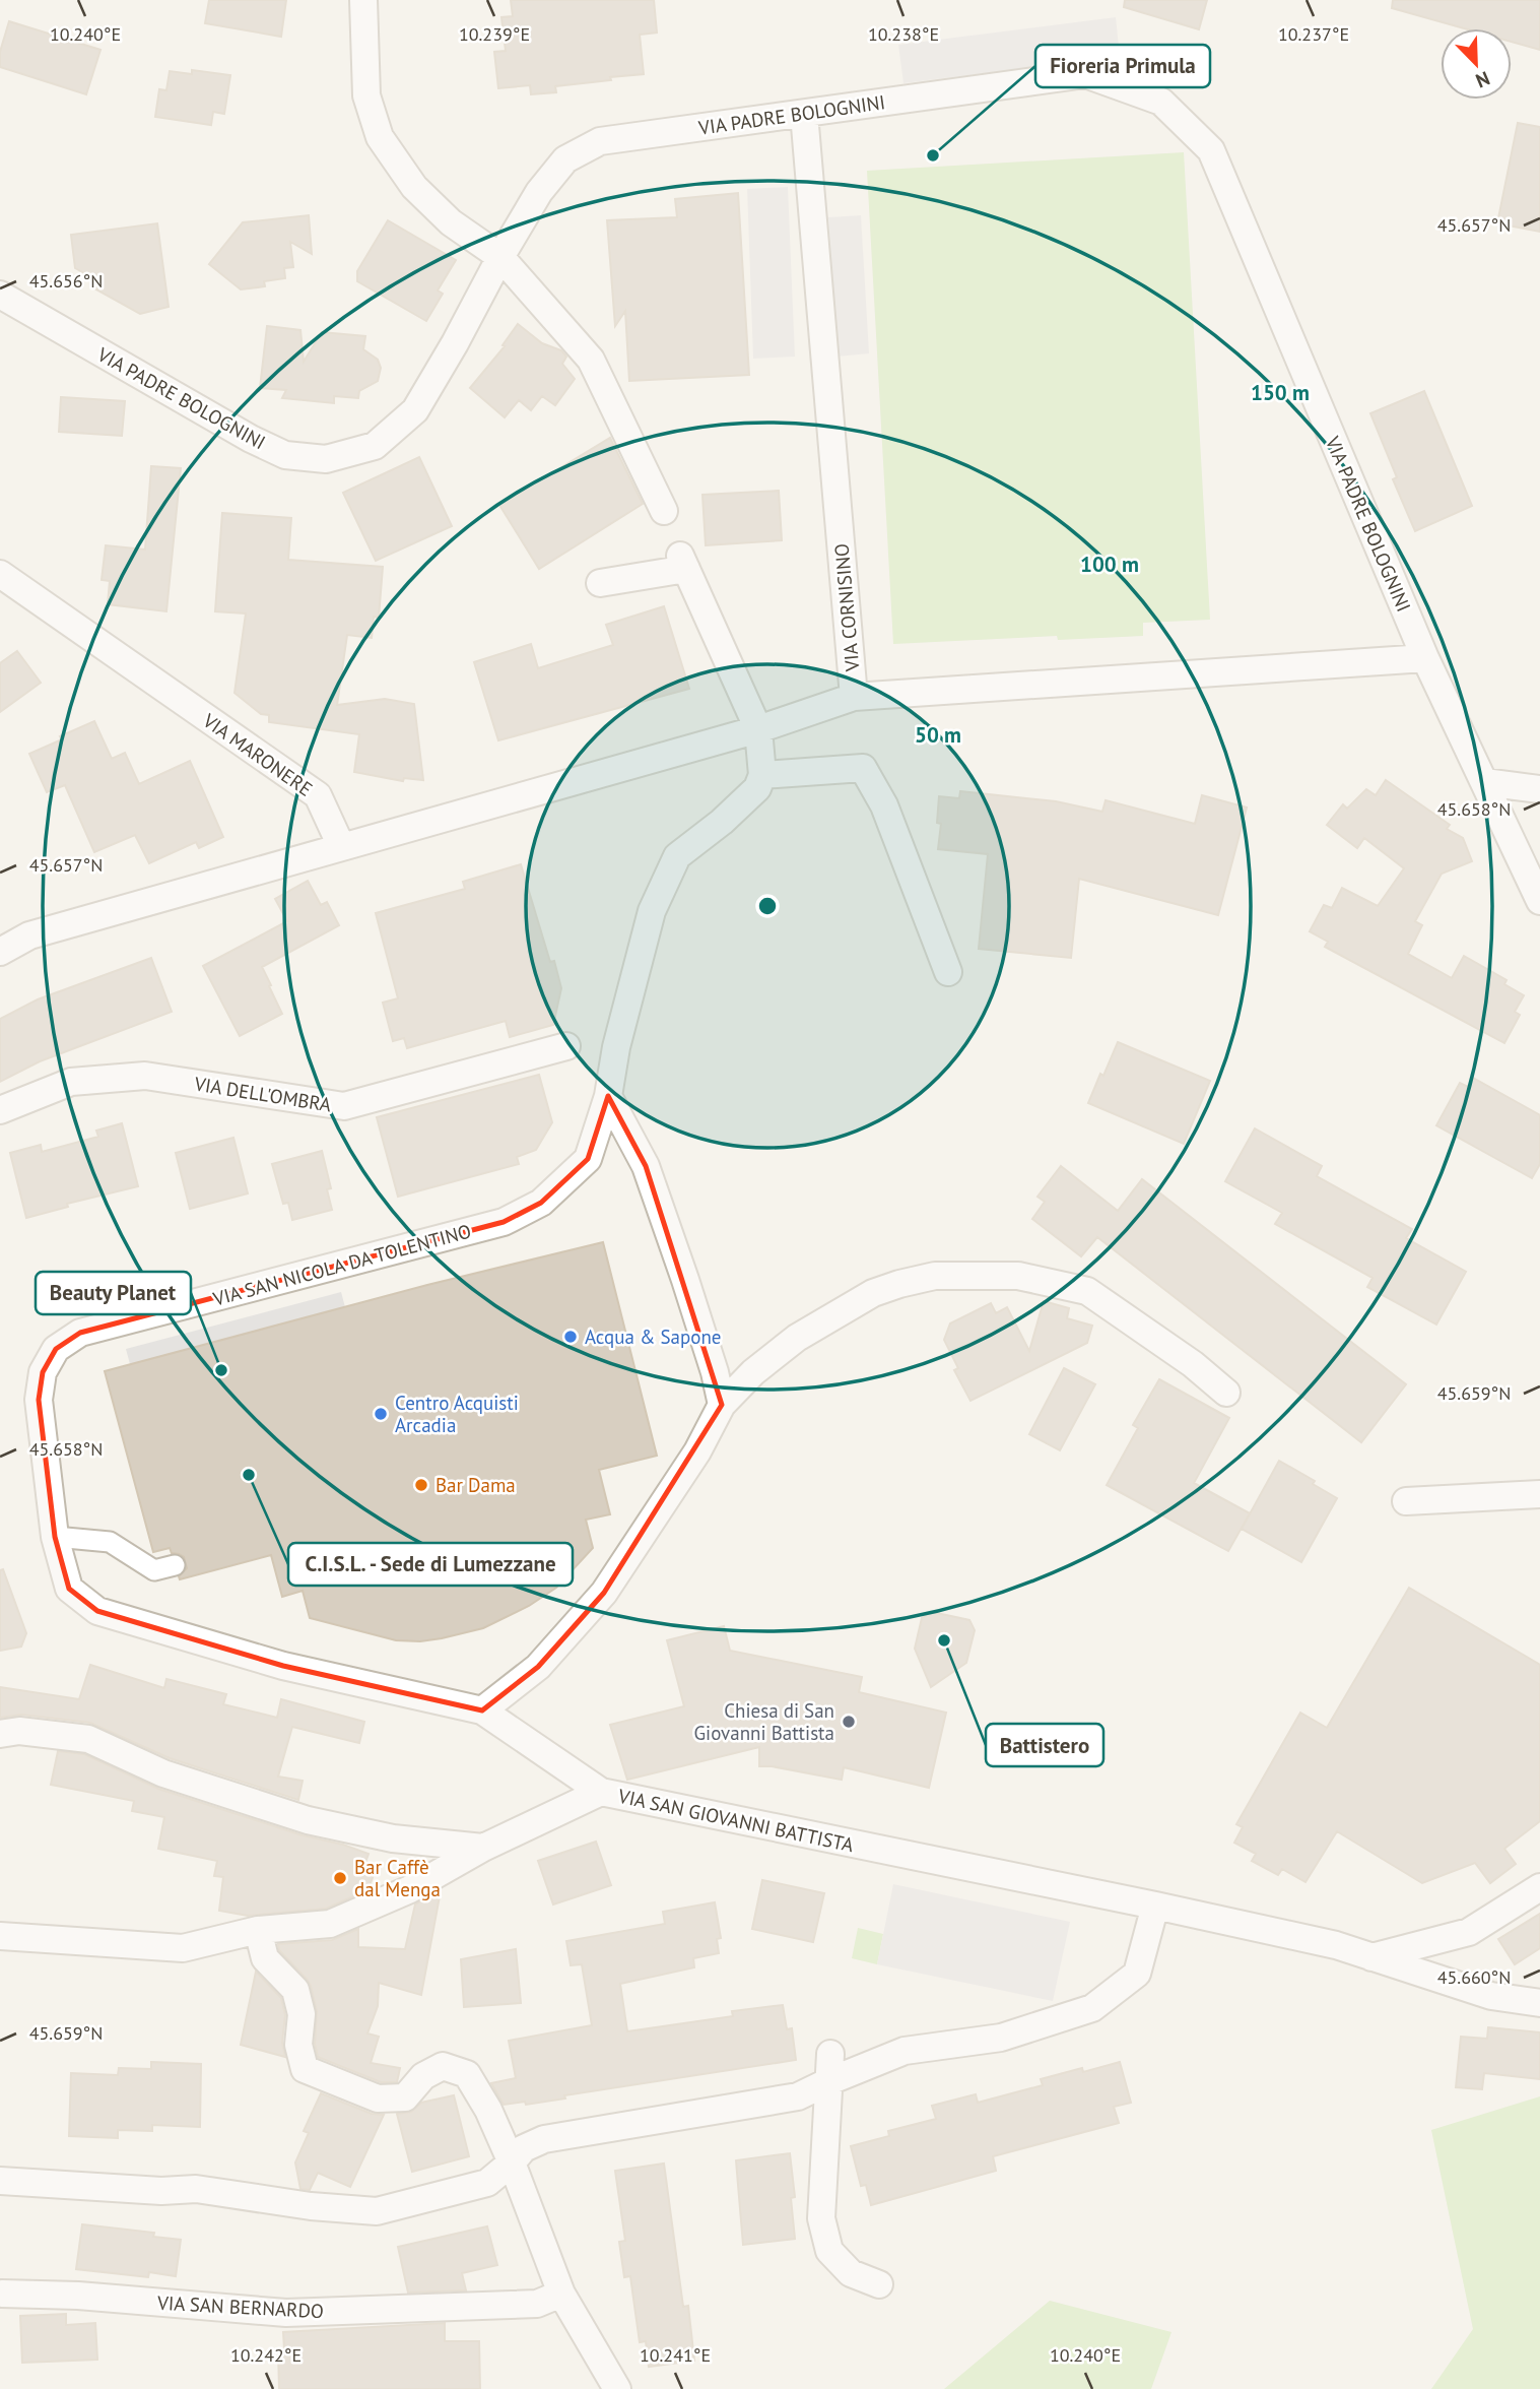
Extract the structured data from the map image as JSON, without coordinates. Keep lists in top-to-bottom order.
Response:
{
  "streets": {
    "street": [
      "VIA PADRE BOLOGNINI",
      "VIA CORNISINO",
      "VIA MARONERE",
      "VIA DELL'OMBRA",
      "VIA SAN NICOLA DA TOLENTINO",
      "VIA SAN GIOVANNI BATTISTA",
      "VIA SAN BERNARDO"
    ]
  },
  "crossings": [
    ["VIA PADRE BOLOGNINI", "VIA CORNISINO"],
    ["VIA CORNISINO", "VIA MARONERE"],
    ["VIA SAN NICOLA DA TOLENTINO", "VIA SAN GIOVANNI BATTISTA"]
  ],
  "places": [
    "Fioreria Primula",
    "Acqua & Sapone",
    "Beauty Planet",
    "Centro Acquisti Arcadia",
    "C.I.S.L. - Sede di Lumezzane",
    "Bar Dama",
    "Battistero",
    "Chiesa di San Giovanni Battista",
    "Bar Caffè dal Menga"
  ],
  "north": "bottom right",
  "coordinates": [
    "10.238°E",
    "10.237°E",
    "10.240°E",
    "10.239°E",
    "45.657°N",
    "45.656°N",
    "45.658°N",
    "45.659°N",
    "45.660°N",
    "10.242°E",
    "10.241°E"
  ],
  "rings": ["150 m", "100 m", "50 m"]
}
